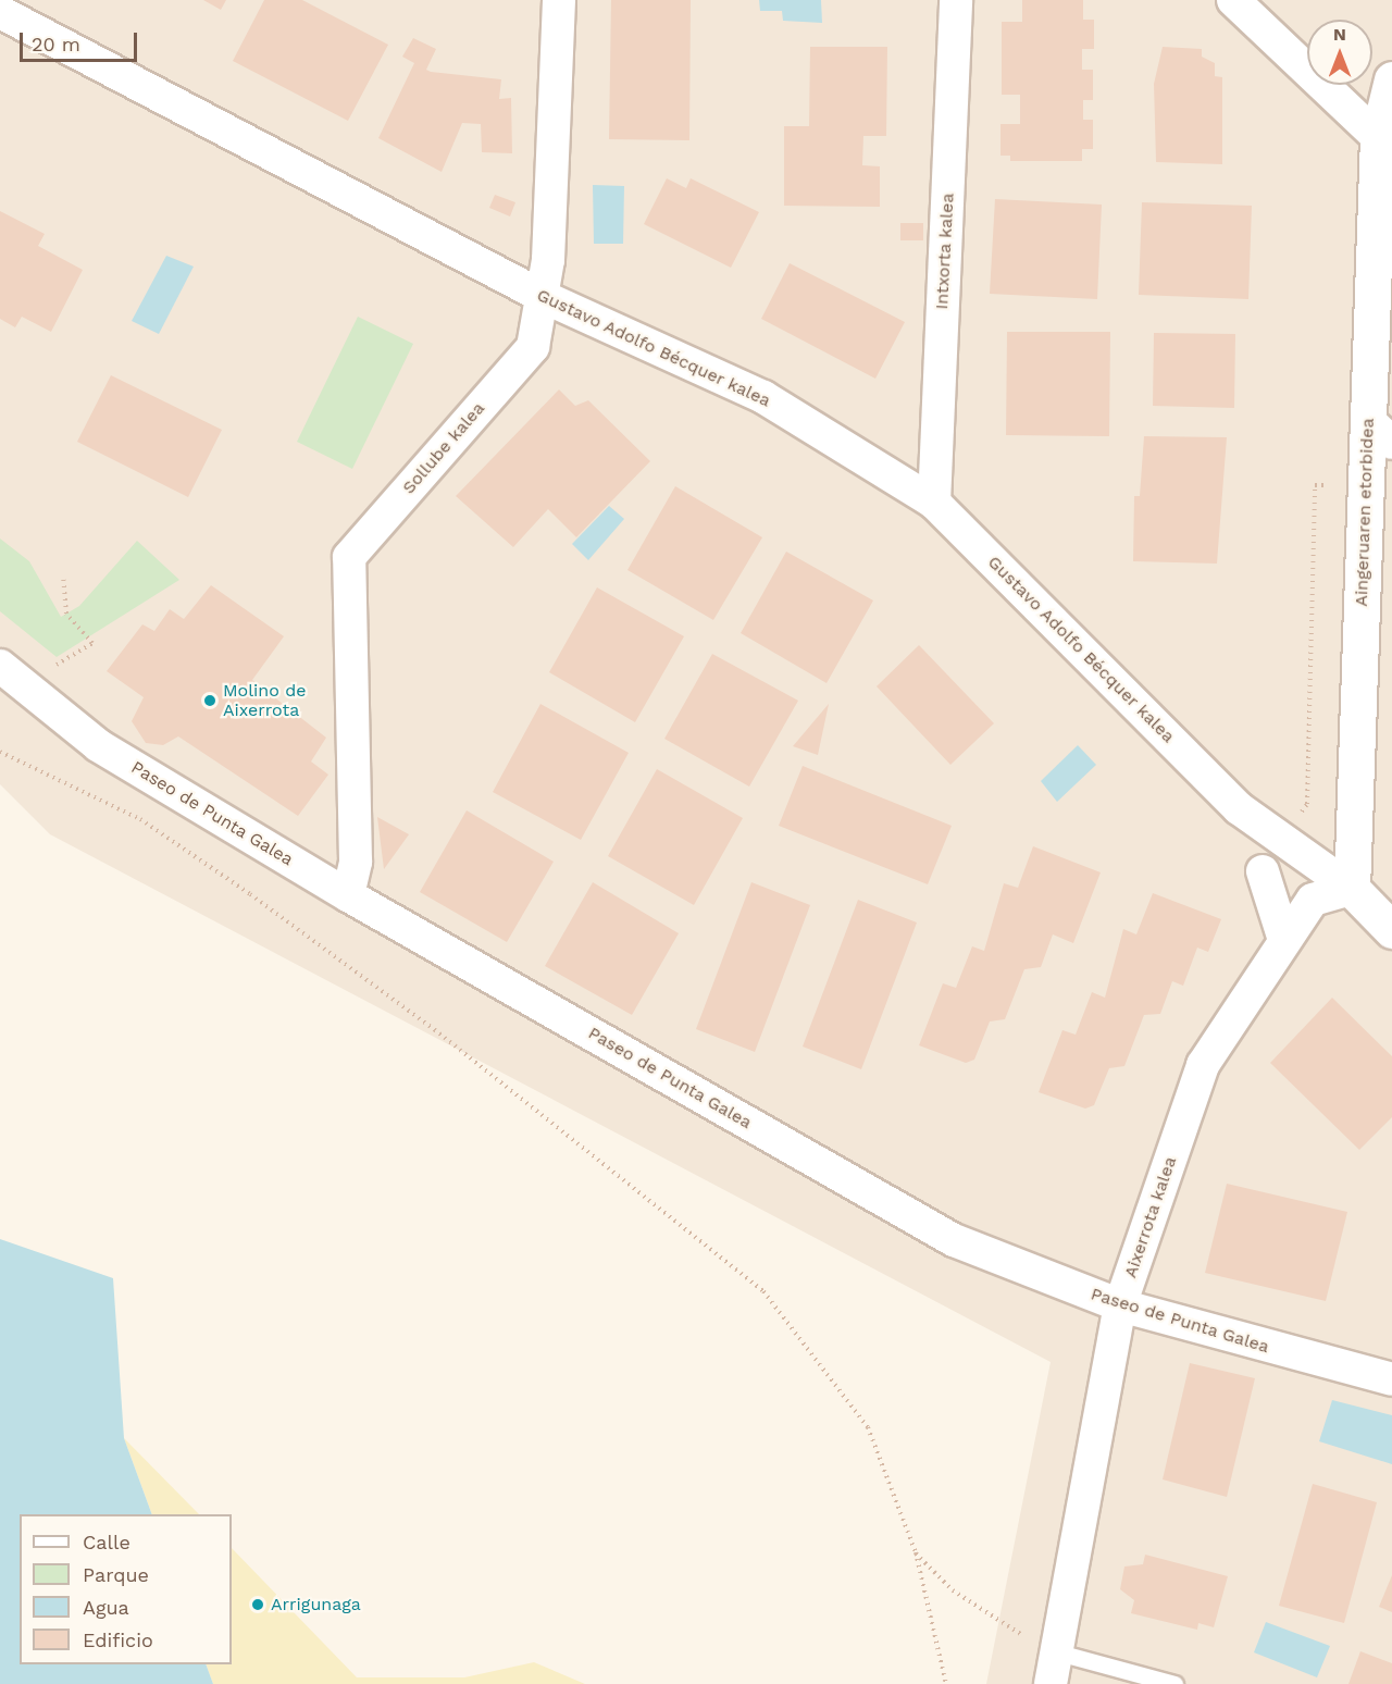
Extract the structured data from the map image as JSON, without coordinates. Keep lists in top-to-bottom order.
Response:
{
  "streets": {
    "street": [
      "Intxorta kalea",
      "Gustavo Adolfo Bécquer kalea",
      "Sollube kalea",
      "Aingeruaren etorbidea",
      "Paseo de Punta Galea",
      "Aixerrota kalea"
    ]
  },
  "crossings": [
    ["Intxorta kalea", "Gustavo Adolfo Bécquer kalea"],
    ["Gustavo Adolfo Bécquer kalea", "Sollube kalea"],
    ["Gustavo Adolfo Bécquer kalea", "Aingeruaren etorbidea"],
    ["Gustavo Adolfo Bécquer kalea", "Aixerrota kalea"],
    ["Sollube kalea", "Paseo de Punta Galea"],
    ["Aingeruaren etorbidea", "Aixerrota kalea"],
    ["Paseo de Punta Galea", "Aixerrota kalea"]
  ],
  "places": ["Molino de Aixerrota", "Arrigunaga"],
  "legend": [
    "Calle",
    "Parque",
    "Agua",
    "Edificio"
  ],
  "scale_bar": "20 m",
  "north": "top"
}
